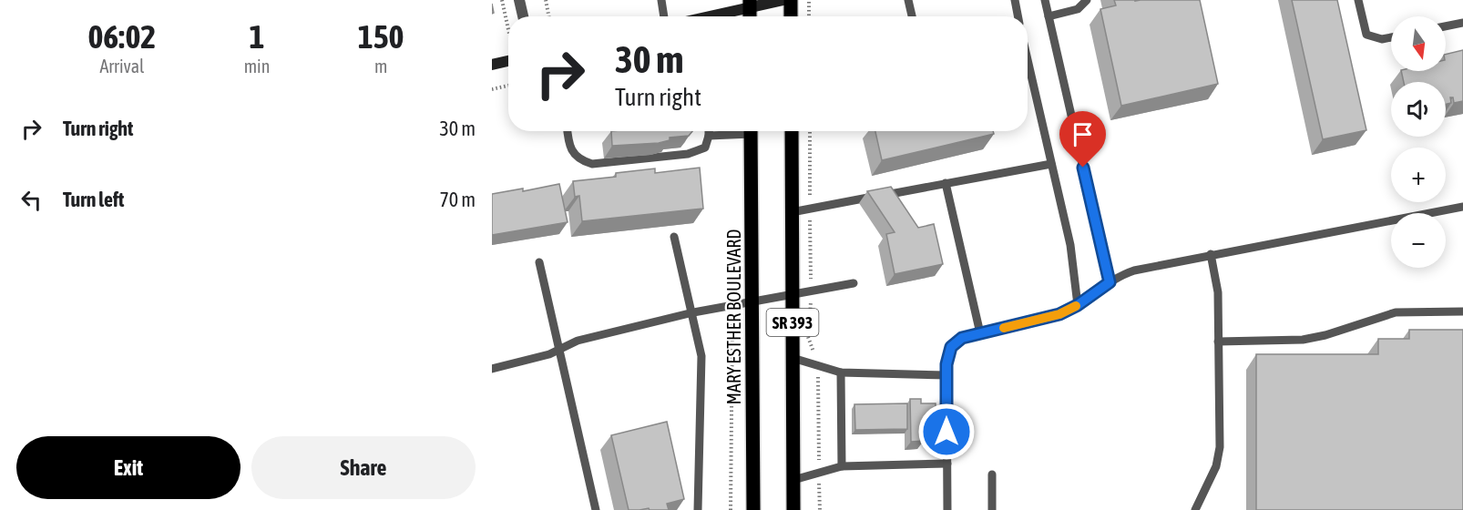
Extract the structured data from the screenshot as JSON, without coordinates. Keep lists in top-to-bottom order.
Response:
{
  "streets": {
    "main road": ["MARY ESTHER BOULEVARD", "SR 393"]
  },
  "north": "bottom",
  "page": {
    "eta": [
      "06:02",
      "Arrival",
      "1",
      "min",
      "150",
      "m"
    ],
    "map_buttons": ["+", "−"],
    "turn": ["30 m", "Turn right"],
    "list": [
      {
        "name": "Turn right",
        "value": "30 m"
      },
      {
        "name": "Turn left",
        "value": "70 m"
      }
    ],
    "buttons": ["Exit", "Share"]
  }
}
